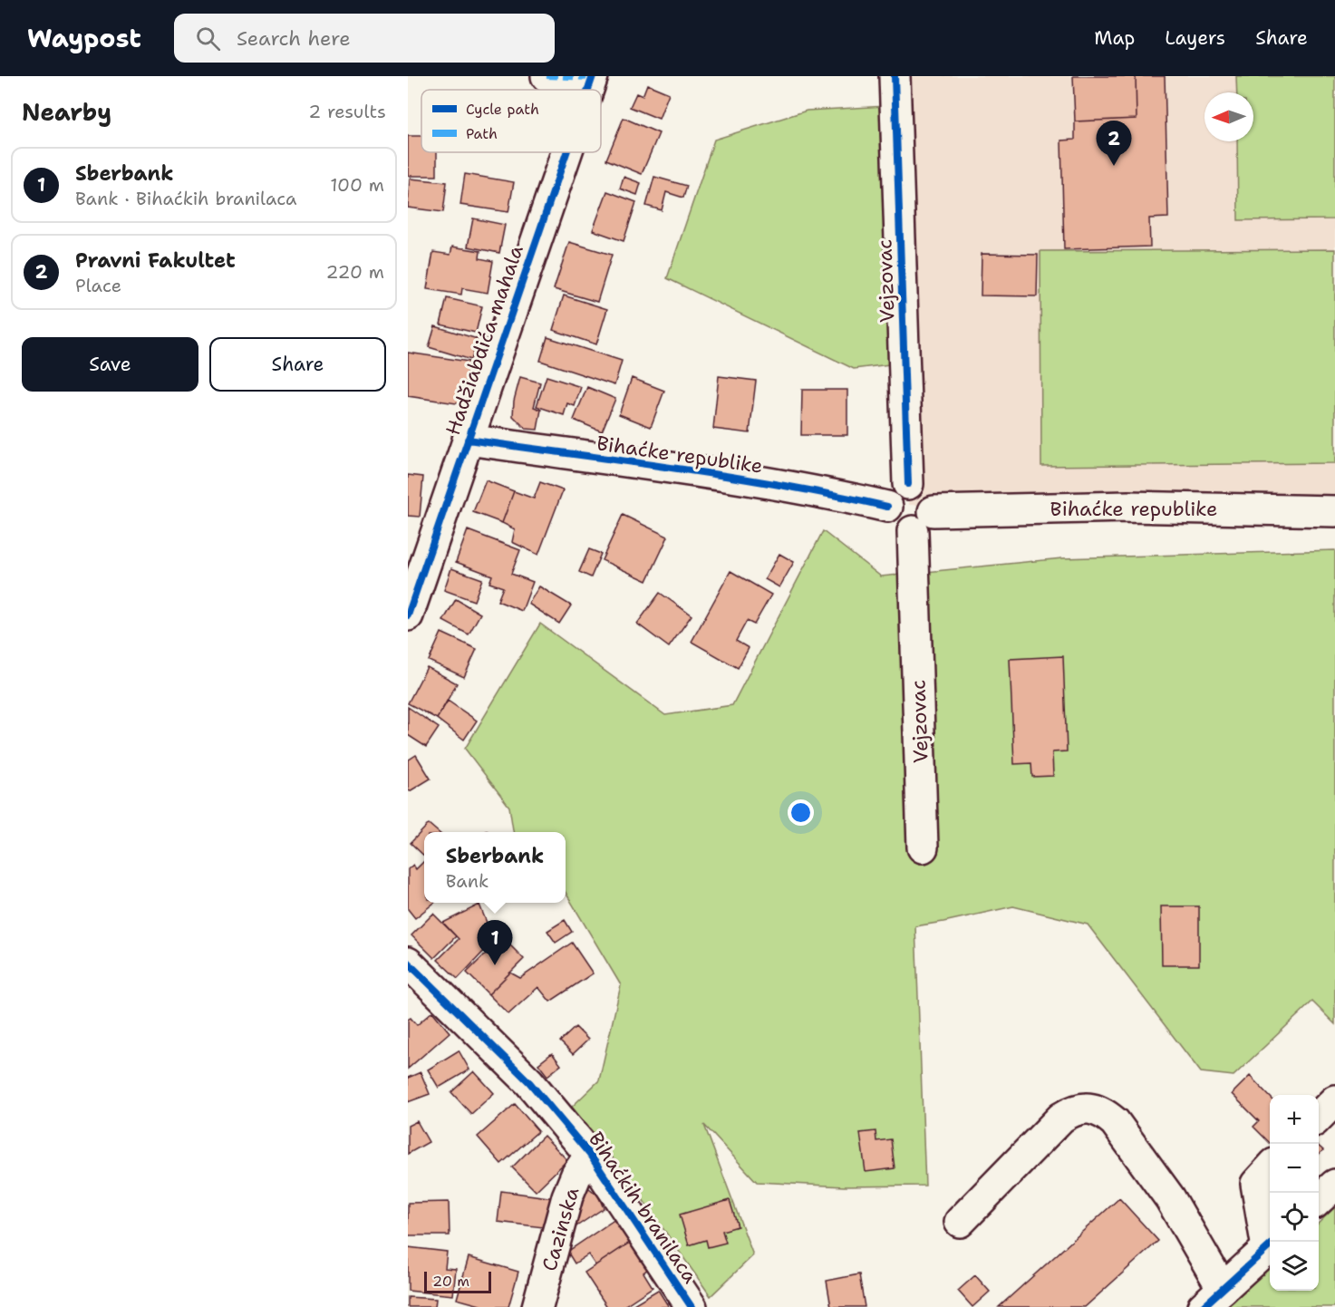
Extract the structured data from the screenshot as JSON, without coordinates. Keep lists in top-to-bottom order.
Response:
{
  "streets": {
    "street": [
      "Vejzovac",
      "Hadžiabdića mahala",
      "Bihaćke republike",
      "Bihaćkih branilaca",
      "Cazinska"
    ]
  },
  "crossings": [
    ["Vejzovac", "Bihaćke republike"],
    ["Hadžiabdića mahala", "Bihaćke republike"],
    ["Bihaćkih branilaca", "Cazinska"]
  ],
  "legend": ["Cycle path", "Path"],
  "scale_bar": "20 m",
  "north": "left",
  "page": {
    "header": "Waypost",
    "search": "Search here",
    "nav": ["Map", "Layers", "Share"],
    "heading": ["Nearby", "2 results"],
    "pins": ["2", "1"],
    "list": [
      {
        "mark": "1",
        "name": "Sberbank",
        "note": "Bank · Bihaćkih branilaca",
        "value": "100 m"
      },
      {
        "mark": "2",
        "name": "Pravni Fakultet",
        "note": "Place",
        "value": "220 m"
      }
    ],
    "buttons": ["Save", "Share"],
    "popup": ["Sberbank", "Bank"],
    "map_buttons": ["+", "−"],
    "scale": "20 m"
  }
}
